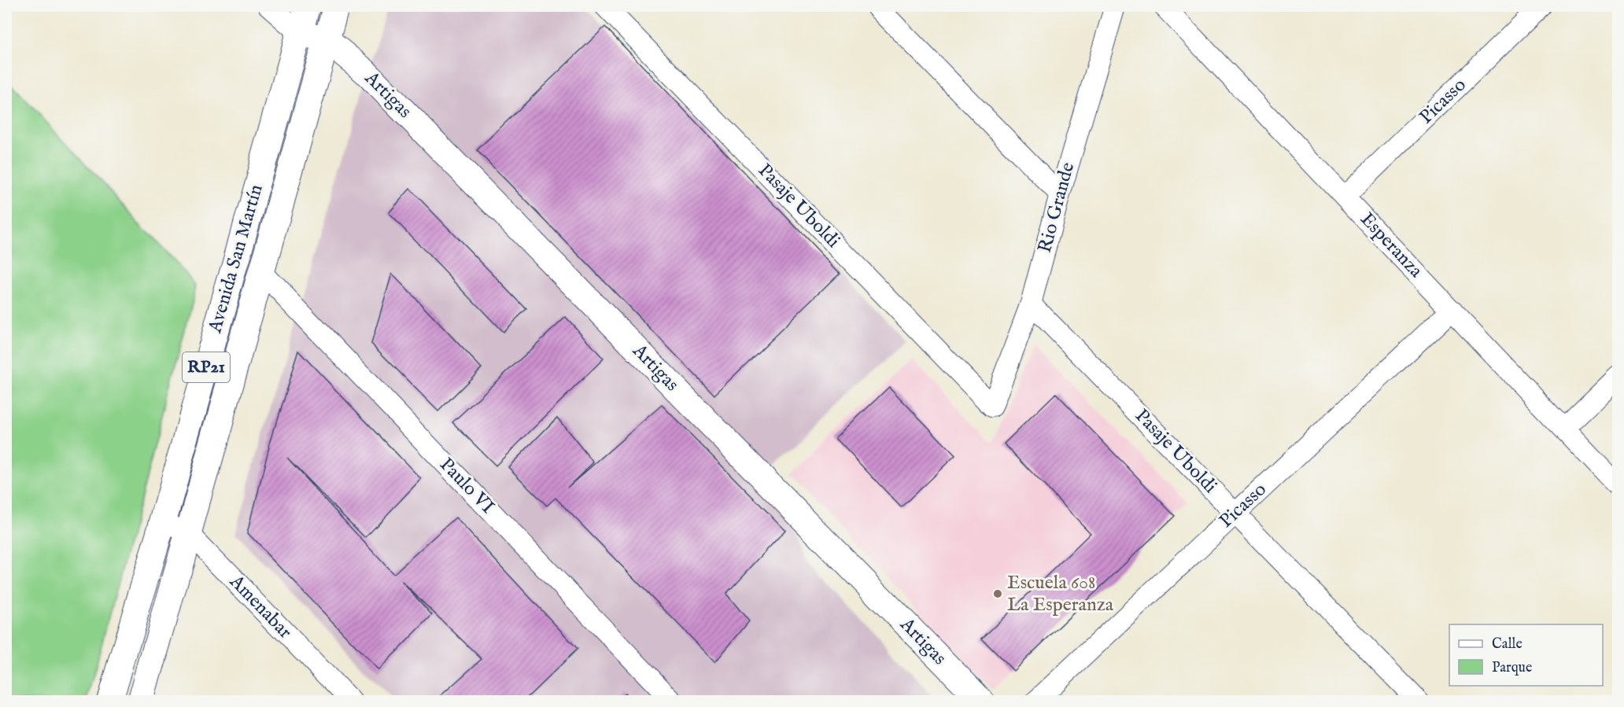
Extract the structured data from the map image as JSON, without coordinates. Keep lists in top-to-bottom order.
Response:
{
  "streets": {
    "main road": ["Avenida San Martín", "RP21"],
    "street": [
      "Artigas",
      "Picasso",
      "Pasaje Uboldi",
      "Rio Grande",
      "Esperanza",
      "Paulo VI",
      "Amenabar"
    ]
  },
  "crossings": [
    ["Artigas", "Avenida San Martín"],
    ["Picasso", "Pasaje Uboldi"],
    ["Picasso", "Esperanza"],
    ["Pasaje Uboldi", "Rio Grande"],
    ["Avenida San Martín", "Paulo VI"],
    ["Avenida San Martín", "Amenabar"]
  ],
  "places": ["Escuela 608 La Esperanza"],
  "legend": ["Calle", "Parque"]
}
